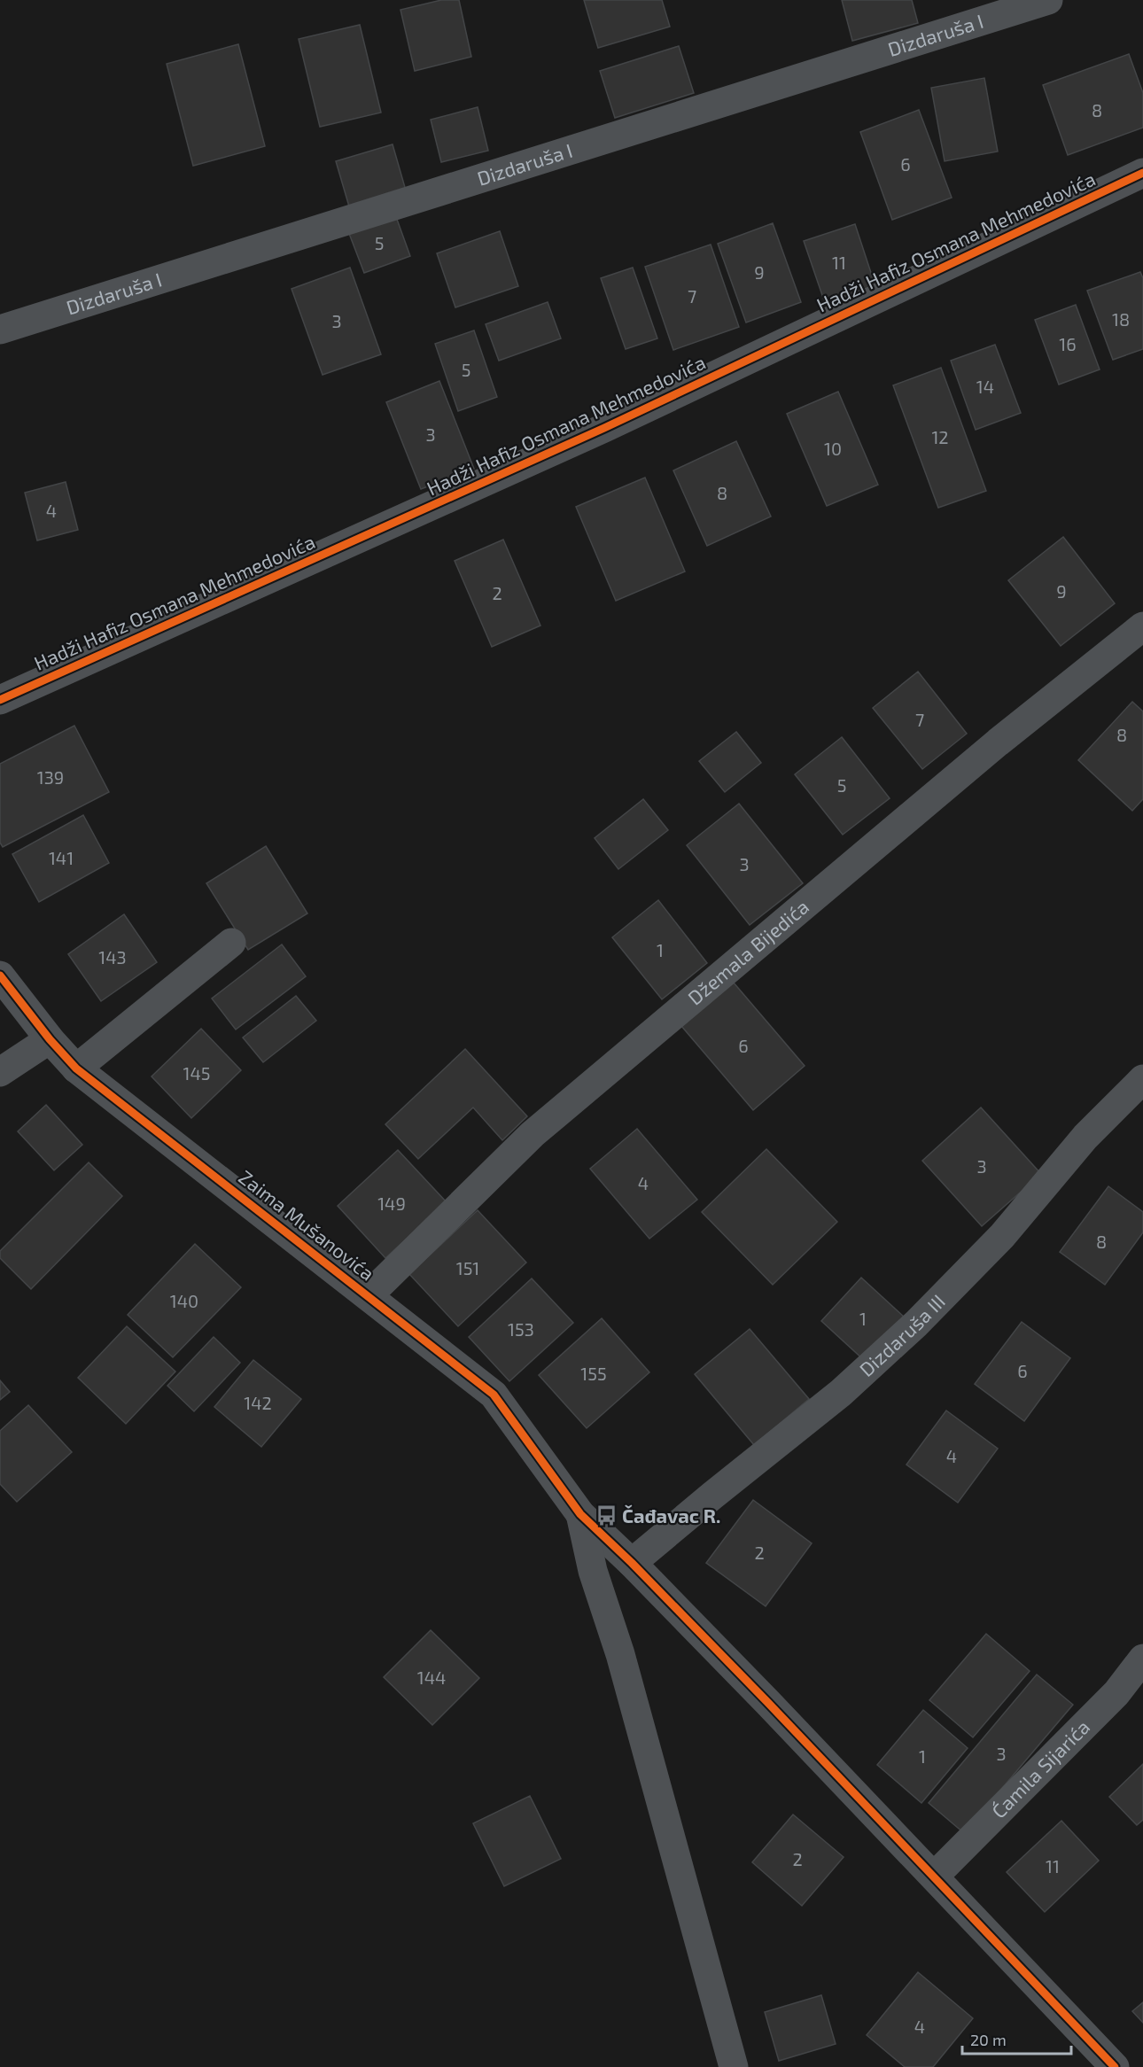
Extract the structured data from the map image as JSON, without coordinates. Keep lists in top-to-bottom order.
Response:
{
  "streets": {
    "street": [
      "Dizdaruša I",
      "Hadži Hafiz Osmana Mehmedovića",
      "Džemala Bijedića",
      "Zaima Mušanovića",
      "Dizdaruša III",
      "Ćamila Sijarića"
    ]
  },
  "crossings": [
    ["Džemala Bijedića", "Zaima Mušanovića"]
  ],
  "places": {
    "bus stop": ["Čađavac R."]
  },
  "house_numbers": [
    "8",
    "6",
    "5",
    "11",
    "9",
    "7",
    "18",
    "3",
    "16",
    "5",
    "14",
    "3",
    "12",
    "10",
    "8",
    "4",
    "9",
    "2",
    "7",
    "8",
    "139",
    "5",
    "141",
    "3",
    "1",
    "143",
    "6",
    "145",
    "3",
    "4",
    "149",
    "8",
    "151",
    "140",
    "1",
    "153",
    "6",
    "155",
    "142",
    "4",
    "2",
    "144",
    "3",
    "1",
    "2",
    "11",
    "4"
  ],
  "scale_bar": "20 m"
}
